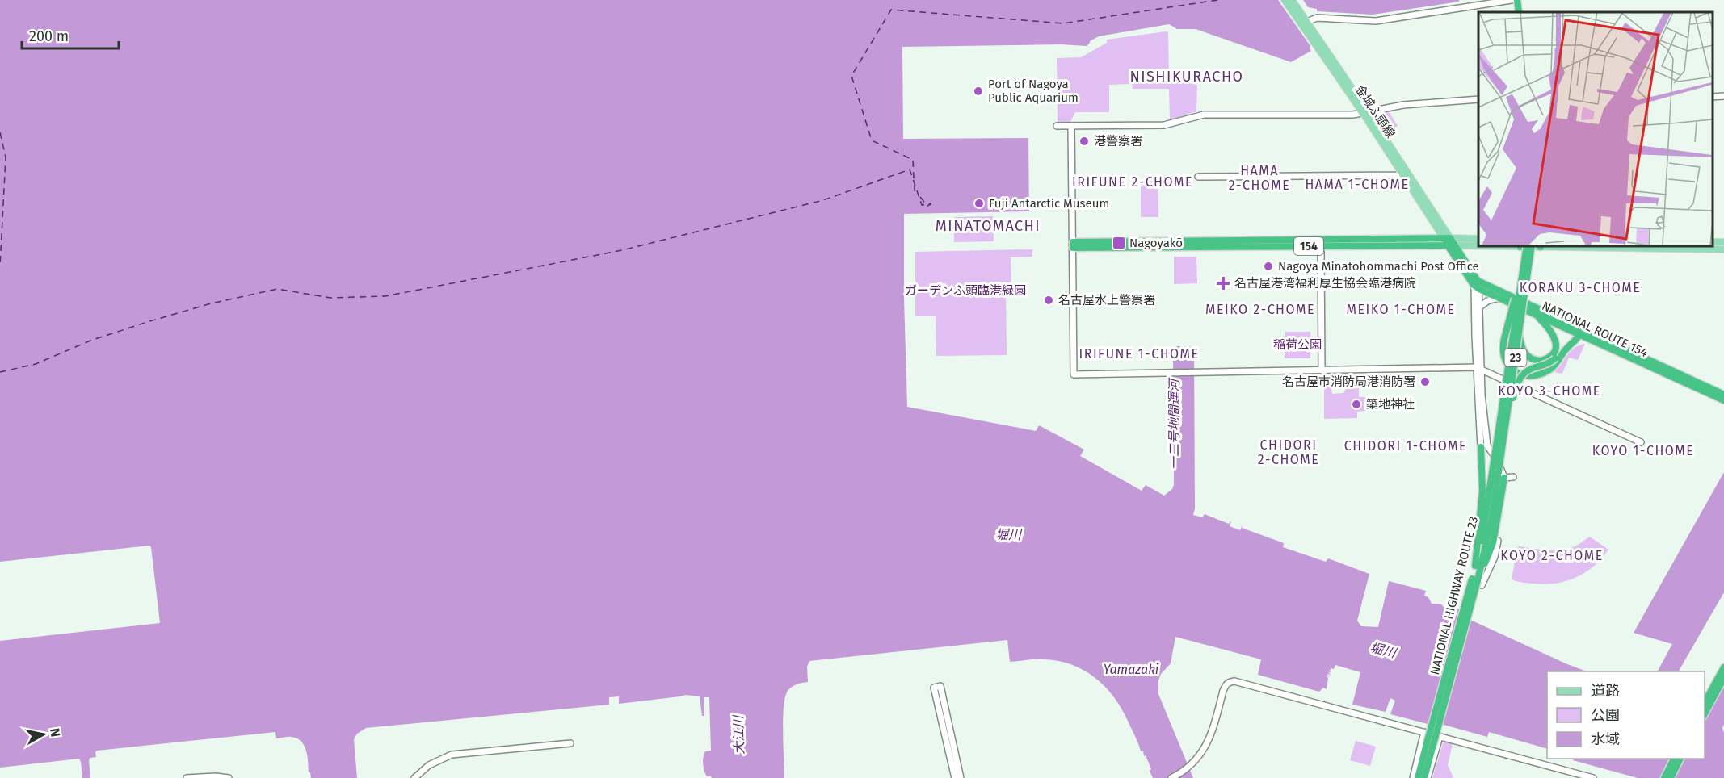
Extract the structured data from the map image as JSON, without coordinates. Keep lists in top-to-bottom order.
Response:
{
  "streets": {
    "highway": [
      "154",
      "NATIONAL ROUTE 154",
      "23",
      "NATIONAL HIGHWAY ROUTE 23"
    ],
    "main road": ["金城ふ頭線"]
  },
  "crossings": [
    ["金城ふ頭線", "154"],
    ["NATIONAL ROUTE 154", "23"],
    ["23", "NATIONAL HIGHWAY ROUTE 23"]
  ],
  "districts": [
    "NISHIKURACHO",
    "HAMA 2-CHOME",
    "IRIFUNE 2-CHOME",
    "HAMA 1-CHOME",
    "MINATOMACHI",
    "KORAKU 3-CHOME",
    "MEIKO 2-CHOME",
    "MEIKO 1-CHOME",
    "IRIFUNE 1-CHOME",
    "KOYO 3-CHOME",
    "CHIDORI 2-CHOME",
    "CHIDORI 1-CHOME",
    "KOYO 1-CHOME",
    "KOYO 2-CHOME"
  ],
  "water": [
    "一二号地間運河",
    "堀川",
    "Yamazaki",
    "大江川"
  ],
  "parks": ["ガーデンふ頭臨港緑園", "稲荷公園"],
  "places": {
    "other": [
      "Port of Nagoya Public Aquarium",
      "港警察署",
      "Fuji Antarctic Museum",
      "Nagoya Minatohommachi Post Office",
      "名古屋水上警察署",
      "名古屋市消防局港消防署",
      "築地神社"
    ],
    "transit": ["Nagoyakō"],
    "health": ["名古屋港湾福利厚生協会臨港病院"]
  },
  "legend": ["道路", "公園", "水域"],
  "scale_bar": "200 m",
  "north": "right"
}
